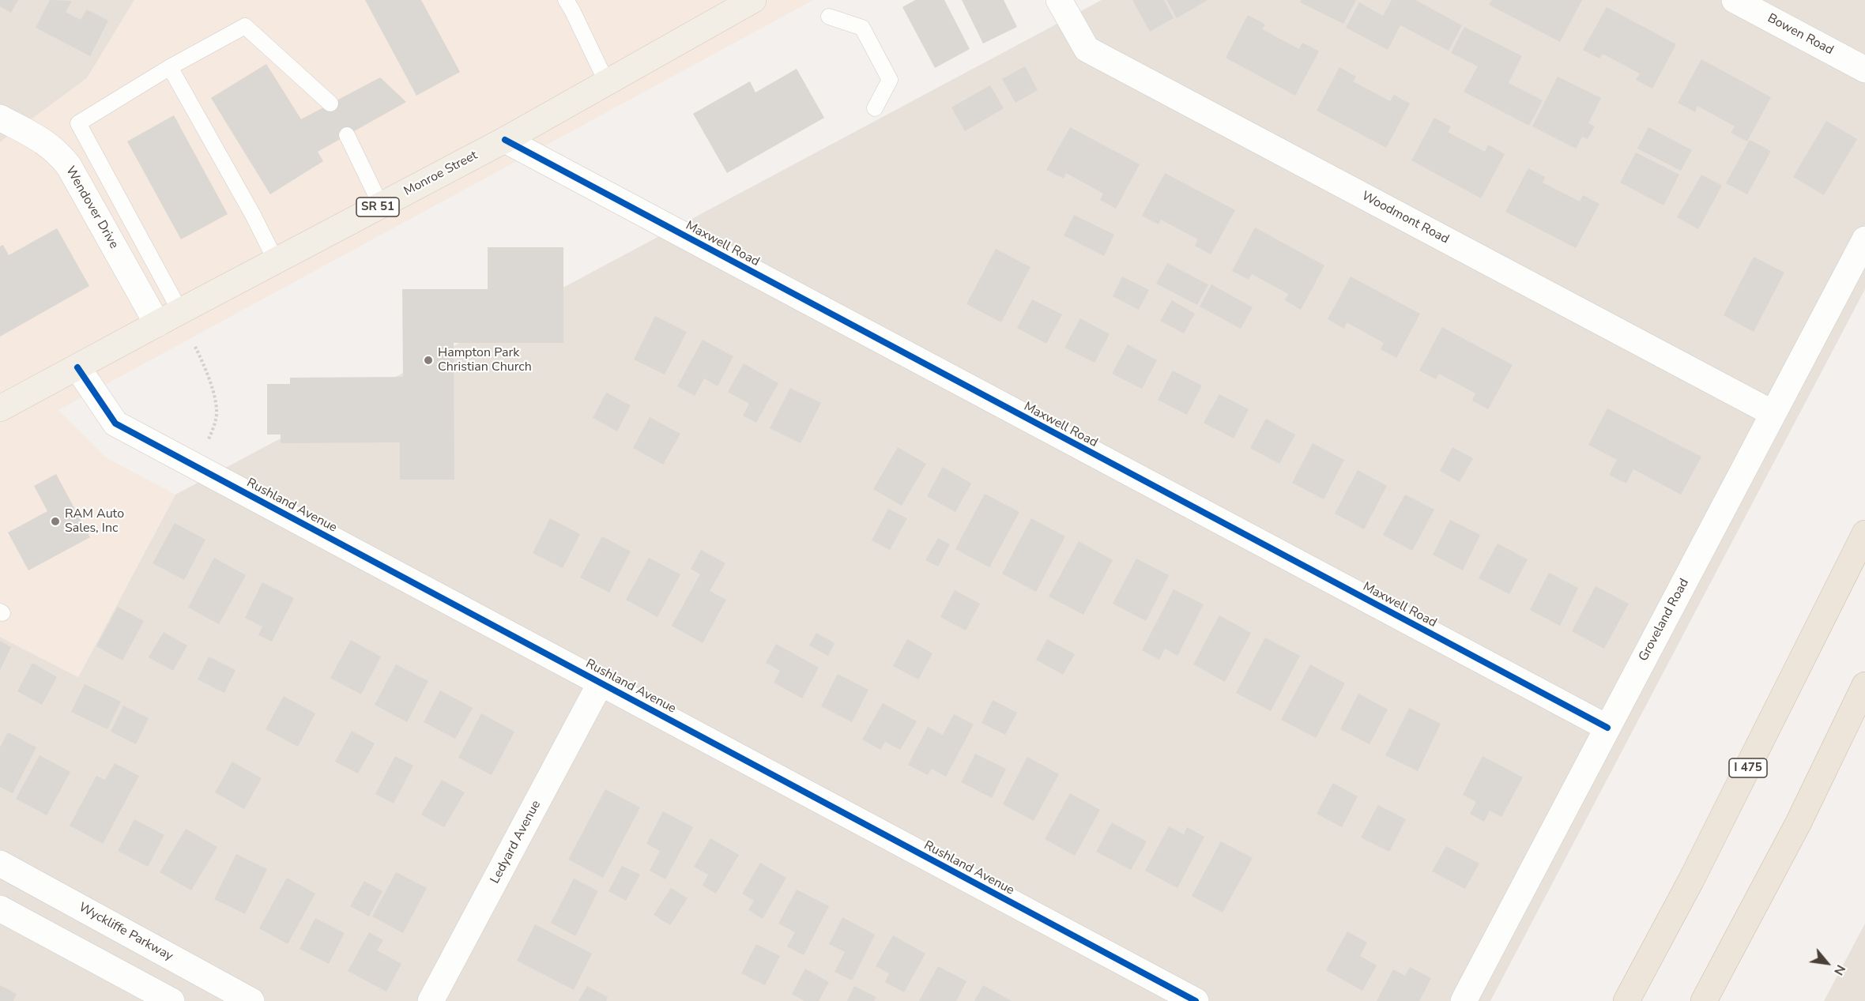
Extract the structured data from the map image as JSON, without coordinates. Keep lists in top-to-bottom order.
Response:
{
  "streets": {
    "highway": ["I 475"],
    "main road": ["Monroe Street", "SR 51"],
    "street": [
      "Bowen Road",
      "Wendover Drive",
      "Woodmont Road",
      "Maxwell Road",
      "Rushland Avenue",
      "Groveland Road",
      "Ledyard Avenue",
      "Wyckliffe Parkway"
    ]
  },
  "crossings": [
    ["Monroe Street", "Wendover Drive"],
    ["Monroe Street", "Maxwell Road"],
    ["Monroe Street", "Rushland Avenue"],
    ["Woodmont Road", "Groveland Road"],
    ["Maxwell Road", "Groveland Road"],
    ["Rushland Avenue", "Ledyard Avenue"]
  ],
  "places": ["Hampton Park Christian Church", "RAM Auto Sales, Inc"],
  "north": "bottom right"
}
